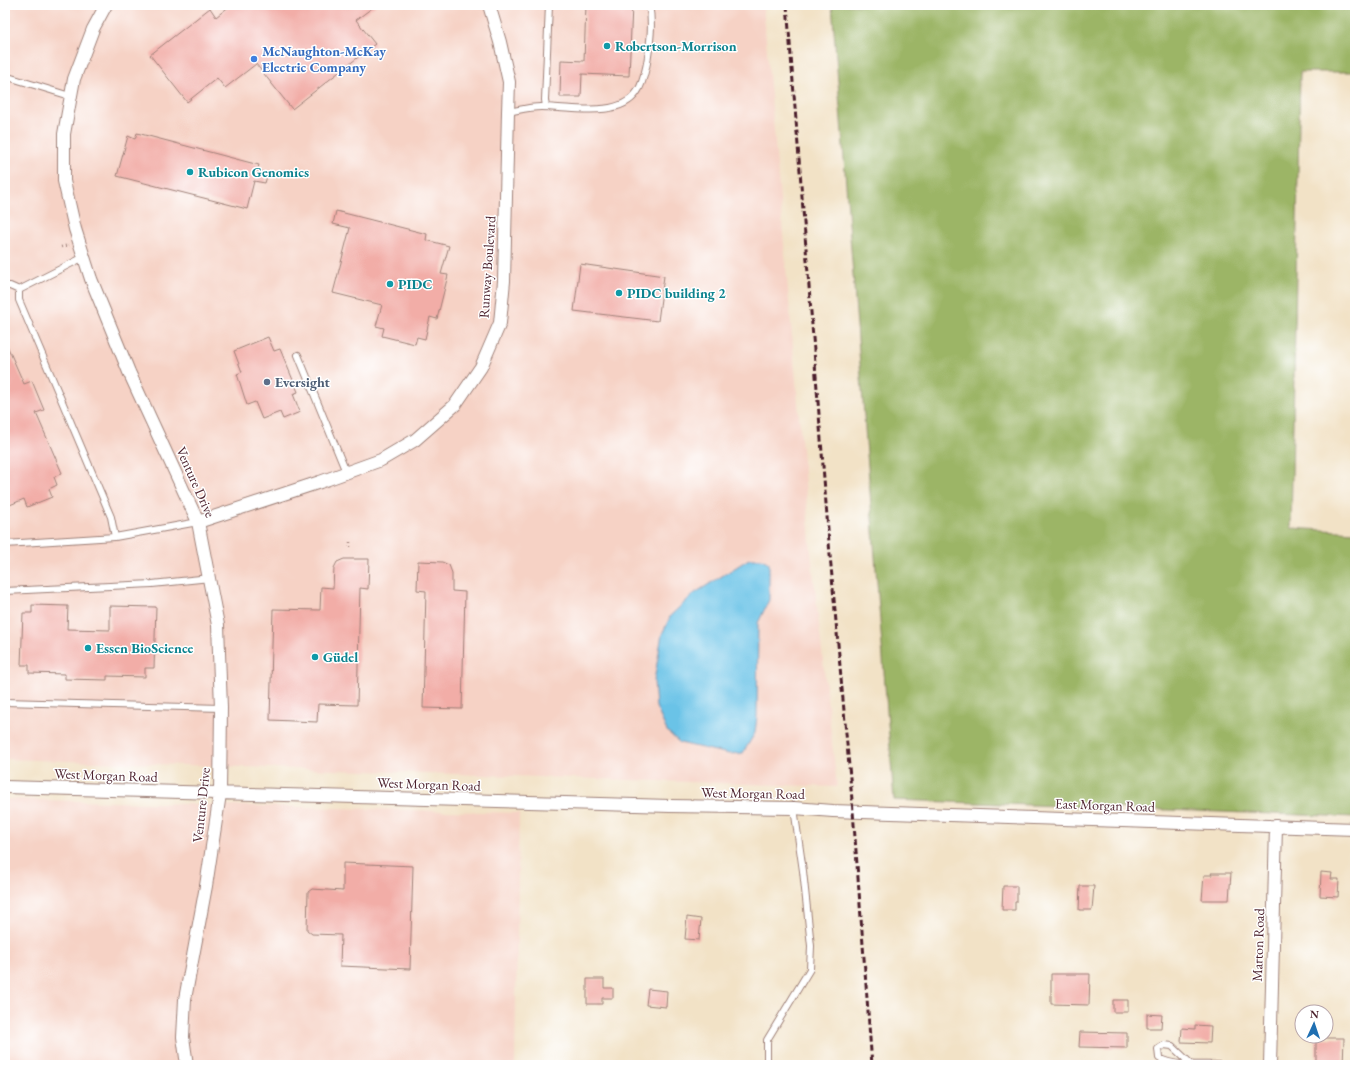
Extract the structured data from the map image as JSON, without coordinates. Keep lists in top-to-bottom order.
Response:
{
  "streets": {
    "street": [
      "Runway Boulevard",
      "Venture Drive",
      "West Morgan Road",
      "East Morgan Road",
      "Marton Road"
    ]
  },
  "crossings": [
    ["Runway Boulevard", "Venture Drive"],
    ["Venture Drive", "West Morgan Road"],
    ["West Morgan Road", "East Morgan Road"],
    ["East Morgan Road", "Marton Road"]
  ],
  "places": [
    "Robertson-Morrison",
    "McNaughton-McKay Electric Company",
    "Rubicon Genomics",
    "PIDC",
    "PIDC building 2",
    "Eversight",
    "Essen BioScience",
    "Güdel"
  ],
  "north": "top"
}
